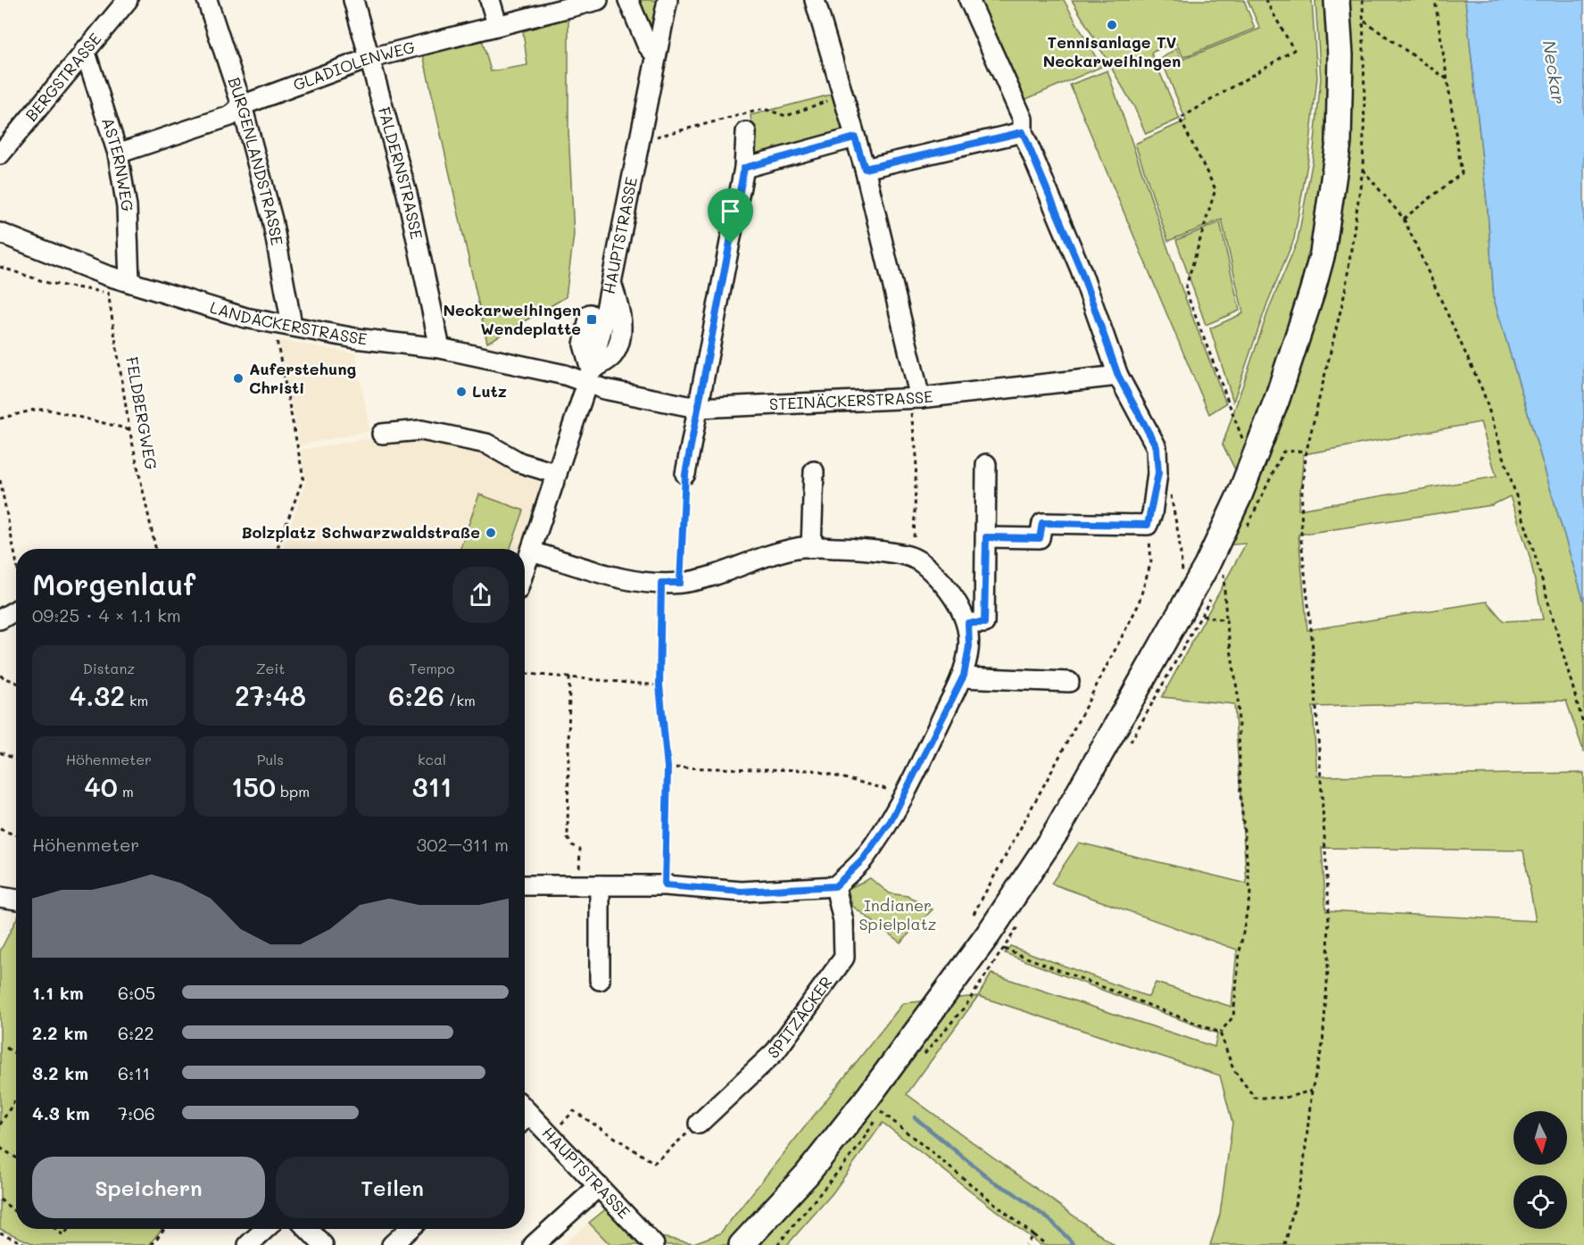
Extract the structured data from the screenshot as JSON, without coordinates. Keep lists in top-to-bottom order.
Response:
{
  "streets": {
    "street": [
      "GLADIOLENWEG",
      "BERGSTRASSE",
      "BURGENLANDSTRASSE",
      "ASTERNWEG",
      "FALDERNSTRASSE",
      "HAUPTSTRASSE",
      "LANDÄCKERSTRASSE",
      "STEINÄCKERSTRASSE",
      "SPITZÄCKER"
    ],
    "path": ["FELDBERGWEG"]
  },
  "crossings": [
    ["GLADIOLENWEG", "BURGENLANDSTRASSE"],
    ["GLADIOLENWEG", "ASTERNWEG"],
    ["GLADIOLENWEG", "FALDERNSTRASSE"],
    ["BERGSTRASSE", "ASTERNWEG"],
    ["BURGENLANDSTRASSE", "LANDÄCKERSTRASSE"],
    ["ASTERNWEG", "LANDÄCKERSTRASSE"],
    ["FALDERNSTRASSE", "LANDÄCKERSTRASSE"],
    ["HAUPTSTRASSE", "LANDÄCKERSTRASSE"],
    ["HAUPTSTRASSE", "STEINÄCKERSTRASSE"],
    ["LANDÄCKERSTRASSE", "STEINÄCKERSTRASSE"],
    ["LANDÄCKERSTRASSE", "FELDBERGWEG"]
  ],
  "water": ["Neckar"],
  "parks": ["Indianer Spielplatz"],
  "places": {
    "other": [
      "Tennisanlage TV Neckarweihingen",
      "Auferstehung Christi",
      "Lutz",
      "Bolzplatz Schwarzwaldstraße"
    ],
    "transit": ["Neckarweihingen Wendeplatte"]
  },
  "north": "bottom",
  "page": {
    "heading": ["Morgenlauf", "09:25 · 4 × 1.1 km"],
    "stats": [
      ["Distanz", "4.32 km"],
      ["Zeit", "27:48"],
      ["Tempo", "6:26 /km"],
      ["Höhenmeter", "40 m"],
      ["Puls", "150 bpm"],
      ["kcal", "311"]
    ],
    "chart": ["Höhenmeter", "302–311 m"],
    "list": [
      {
        "name": "1.1 km",
        "note": "6:05"
      },
      {
        "name": "2.2 km",
        "note": "6:22"
      },
      {
        "name": "3.2 km",
        "note": "6:11"
      },
      {
        "name": "4.3 km",
        "note": "7:06"
      }
    ],
    "buttons": ["Speichern", "Teilen"]
  }
}
